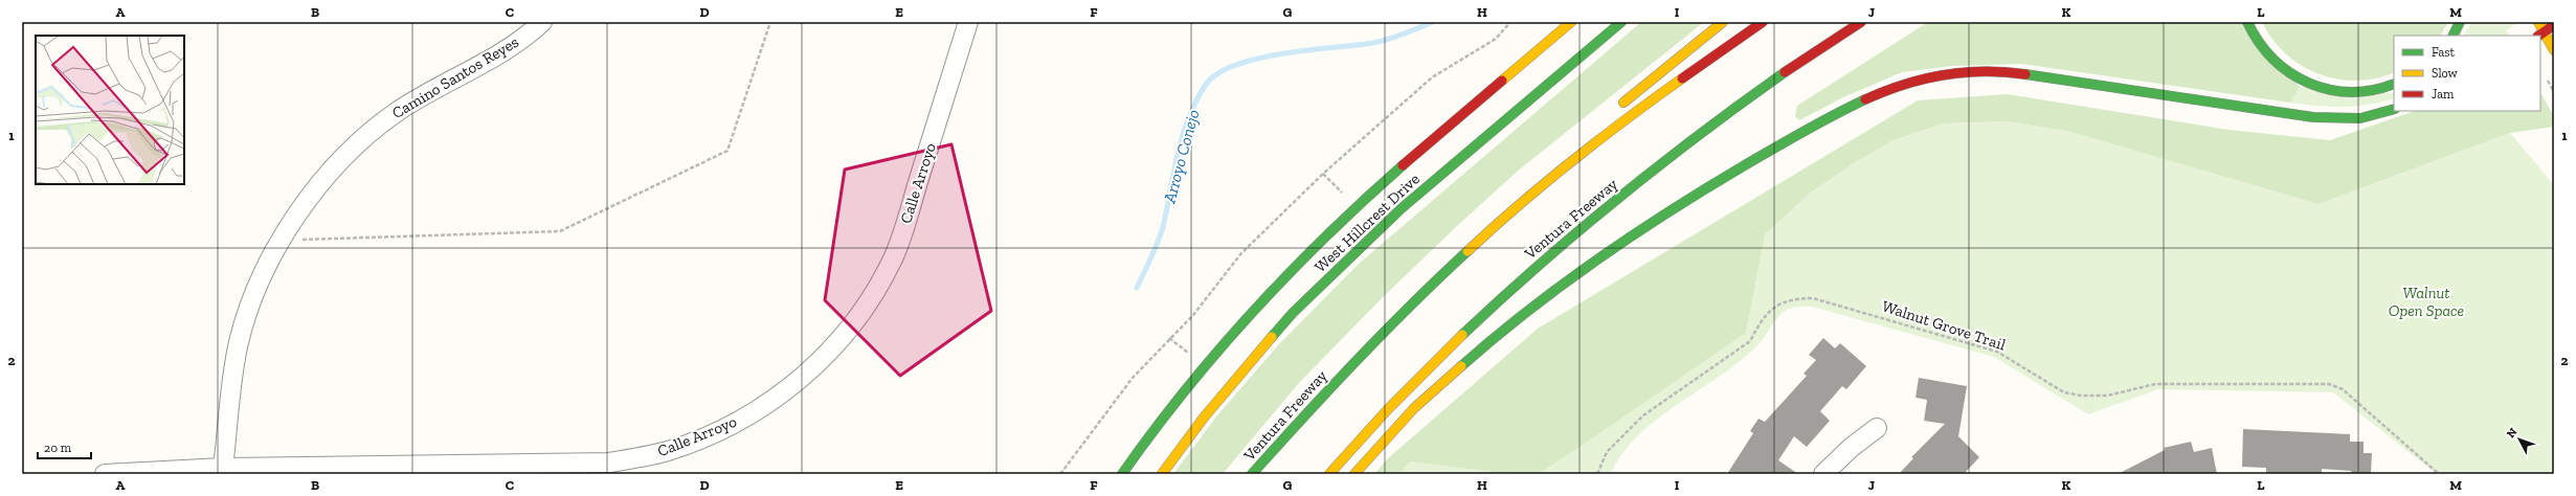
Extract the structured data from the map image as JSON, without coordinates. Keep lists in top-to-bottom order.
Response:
{
  "streets": {
    "main road": ["Ventura Freeway", "West Hillcrest Drive"],
    "street": ["Camino Santos Reyes", "Calle Arroyo"],
    "path": ["Walnut Grove Trail"]
  },
  "crossings": [
    ["Camino Santos Reyes", "Calle Arroyo"]
  ],
  "water": ["Arroyo Conejo"],
  "parks": ["Walnut Open Space"],
  "legend": ["Fast", "Slow", "Jam"],
  "scale_bar": "20 m",
  "north": "top left",
  "grid": {
    "columns": [
      "A",
      "B",
      "C",
      "D",
      "E",
      "F",
      "G",
      "H",
      "I",
      "J",
      "K",
      "L",
      "M"
    ],
    "rows": ["1", "2"]
  }
}
